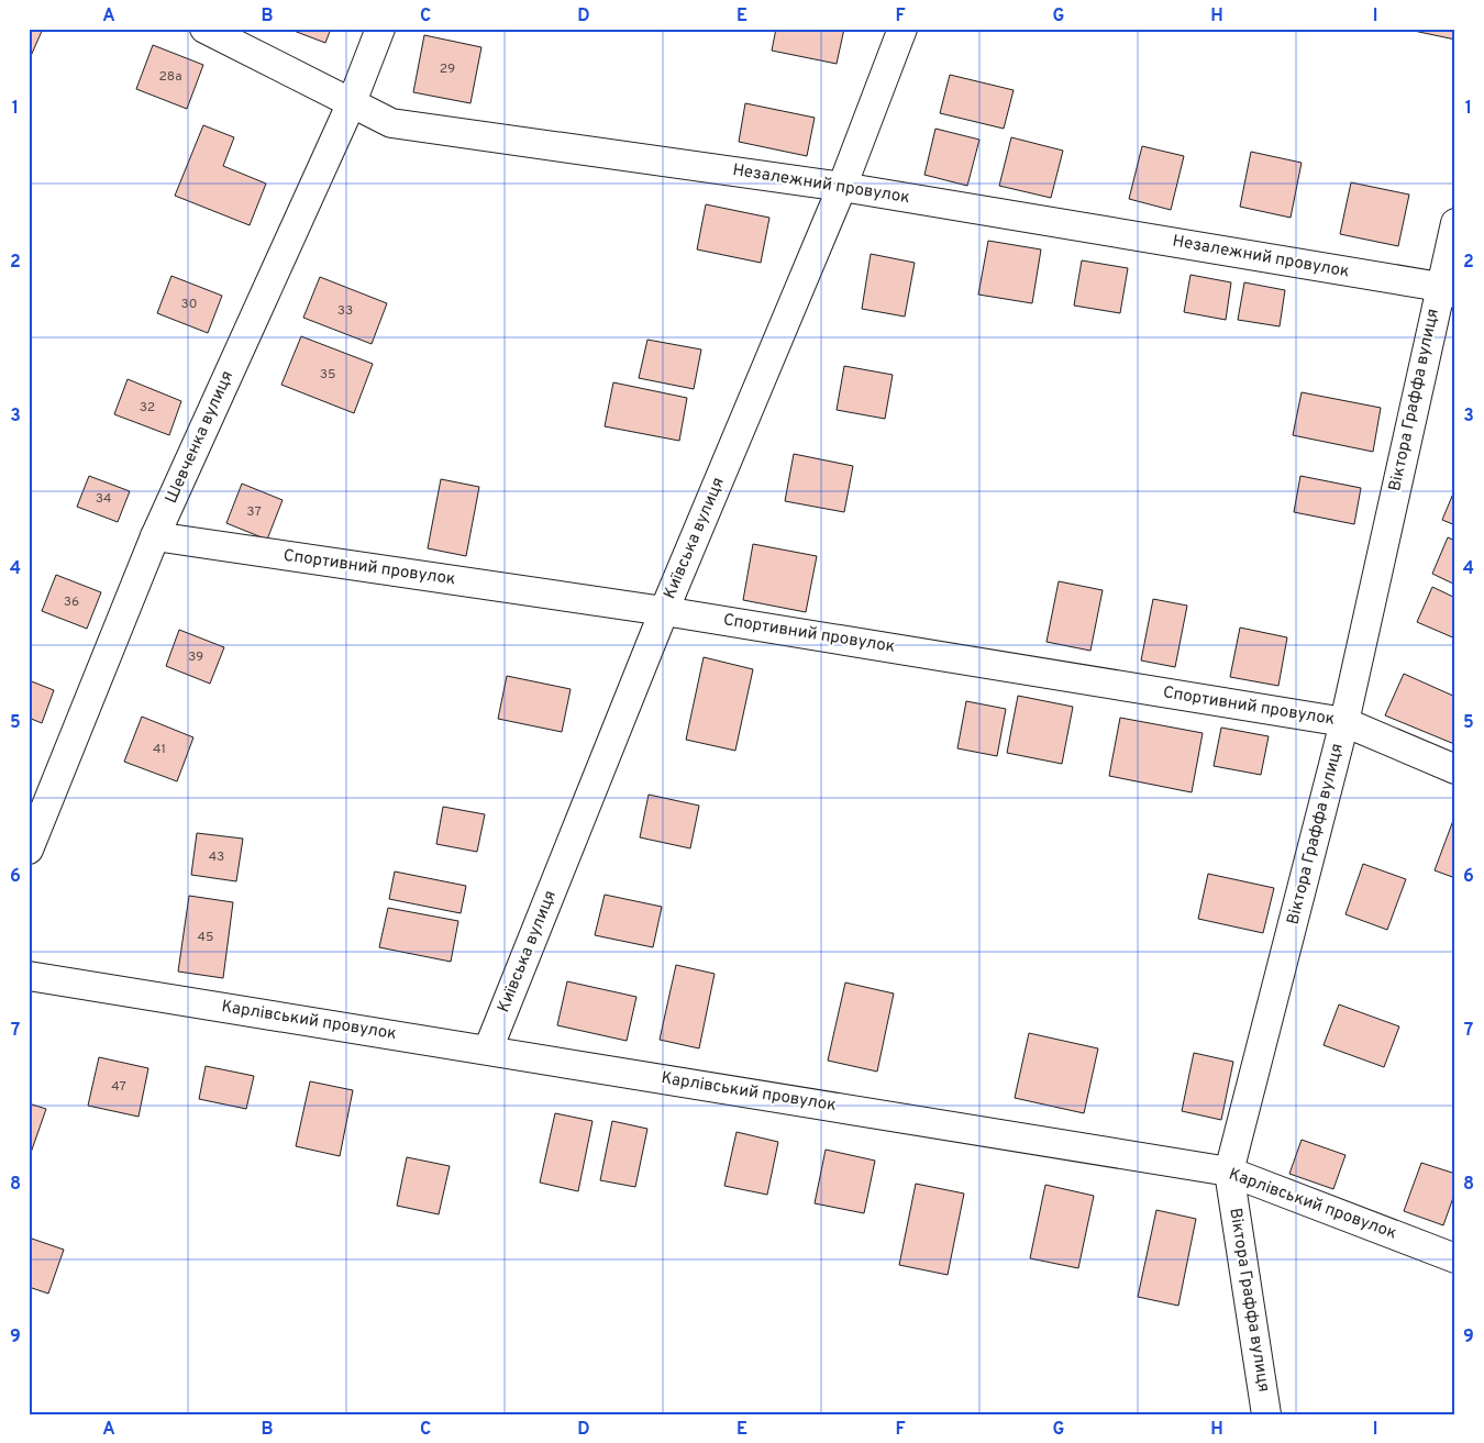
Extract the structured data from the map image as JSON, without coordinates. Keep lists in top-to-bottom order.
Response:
{
  "streets": {
    "street": [
      "Незалежний провулок",
      "Віктора Граффа вулиця",
      "Шевченка вулиця",
      "Київська вулиця",
      "Спортивний провулок",
      "Карлівський провулок"
    ]
  },
  "crossings": [
    ["Незалежний провулок", "Віктора Граффа вулиця"],
    ["Незалежний провулок", "Шевченка вулиця"],
    ["Незалежний провулок", "Київська вулиця"],
    ["Віктора Граффа вулиця", "Спортивний провулок"],
    ["Віктора Граффа вулиця", "Карлівський провулок"],
    ["Шевченка вулиця", "Спортивний провулок"],
    ["Київська вулиця", "Спортивний провулок"],
    ["Київська вулиця", "Карлівський провулок"]
  ],
  "house_numbers": [
    "29",
    "28а",
    "30",
    "33",
    "35",
    "32",
    "34",
    "37",
    "36",
    "39",
    "41",
    "43",
    "45",
    "47"
  ],
  "grid": {
    "columns": [
      "A",
      "B",
      "C",
      "D",
      "E",
      "F",
      "G",
      "H",
      "I"
    ],
    "rows": [
      "1",
      "2",
      "3",
      "4",
      "5",
      "6",
      "7",
      "8",
      "9"
    ]
  }
}
